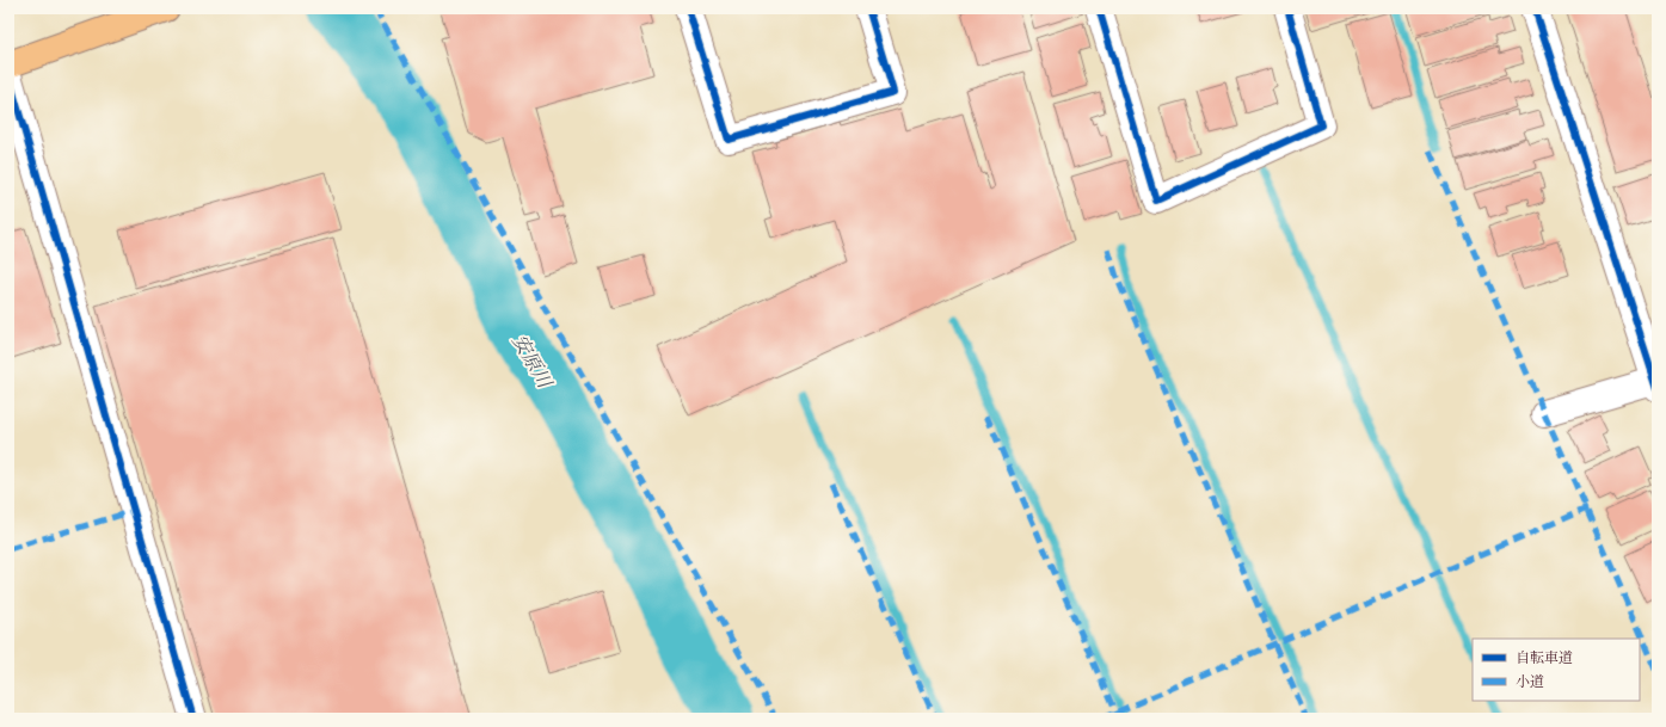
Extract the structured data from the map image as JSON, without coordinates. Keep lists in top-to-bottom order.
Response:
{
  "water": ["安原川"],
  "legend": ["自転車道", "小道"]
}
